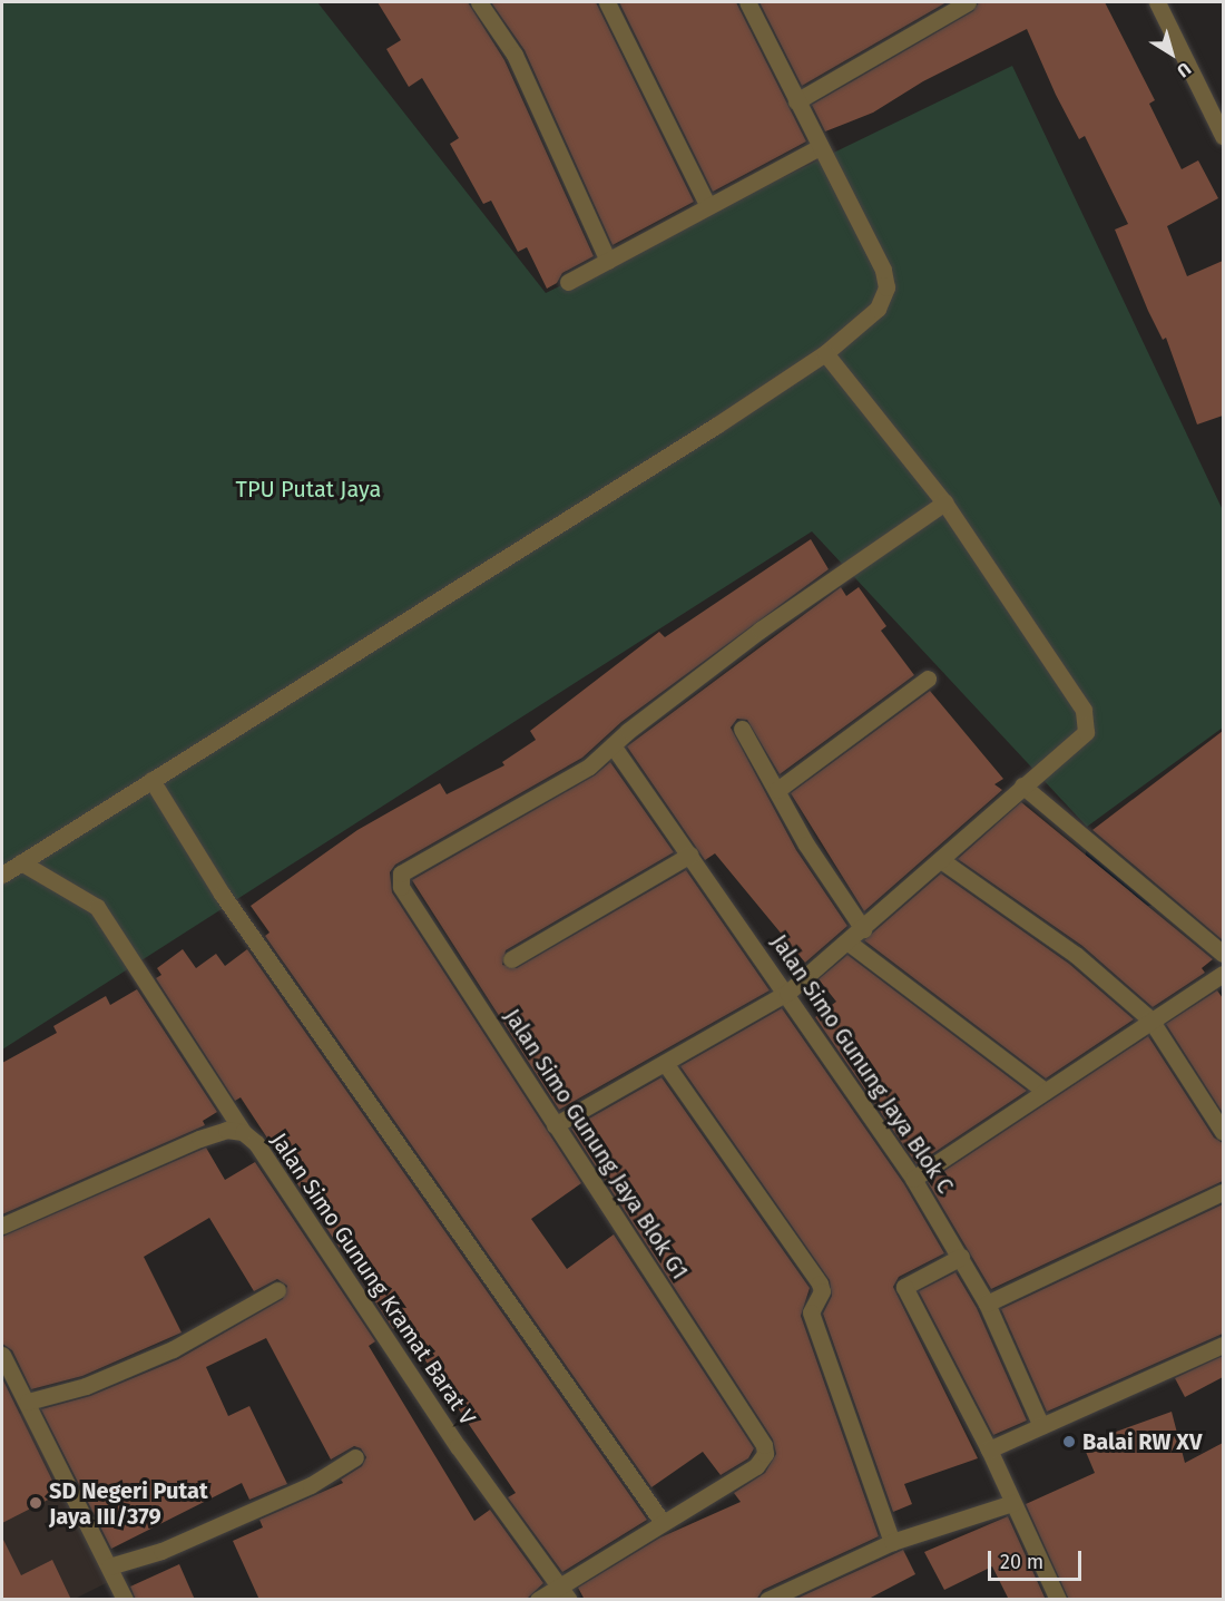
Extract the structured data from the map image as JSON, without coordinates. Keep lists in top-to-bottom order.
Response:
{
  "streets": {
    "street": ["Jalan Simo Gunung Jaya Blok C", "Jalan Simo Gunung Jaya Blok G1", "Jalan Simo Gunung Kramat Barat V"]
  },
  "crossings": [
    ["Jalan Simo Gunung Jaya Blok C", "Jalan Simo Gunung Jaya Blok G1"]
  ],
  "parks": ["TPU Putat Jaya"],
  "places": ["Balai RW XV", "SD Negeri Putat Jaya III/379"],
  "scale_bar": "20 m",
  "north": "bottom right"
}
